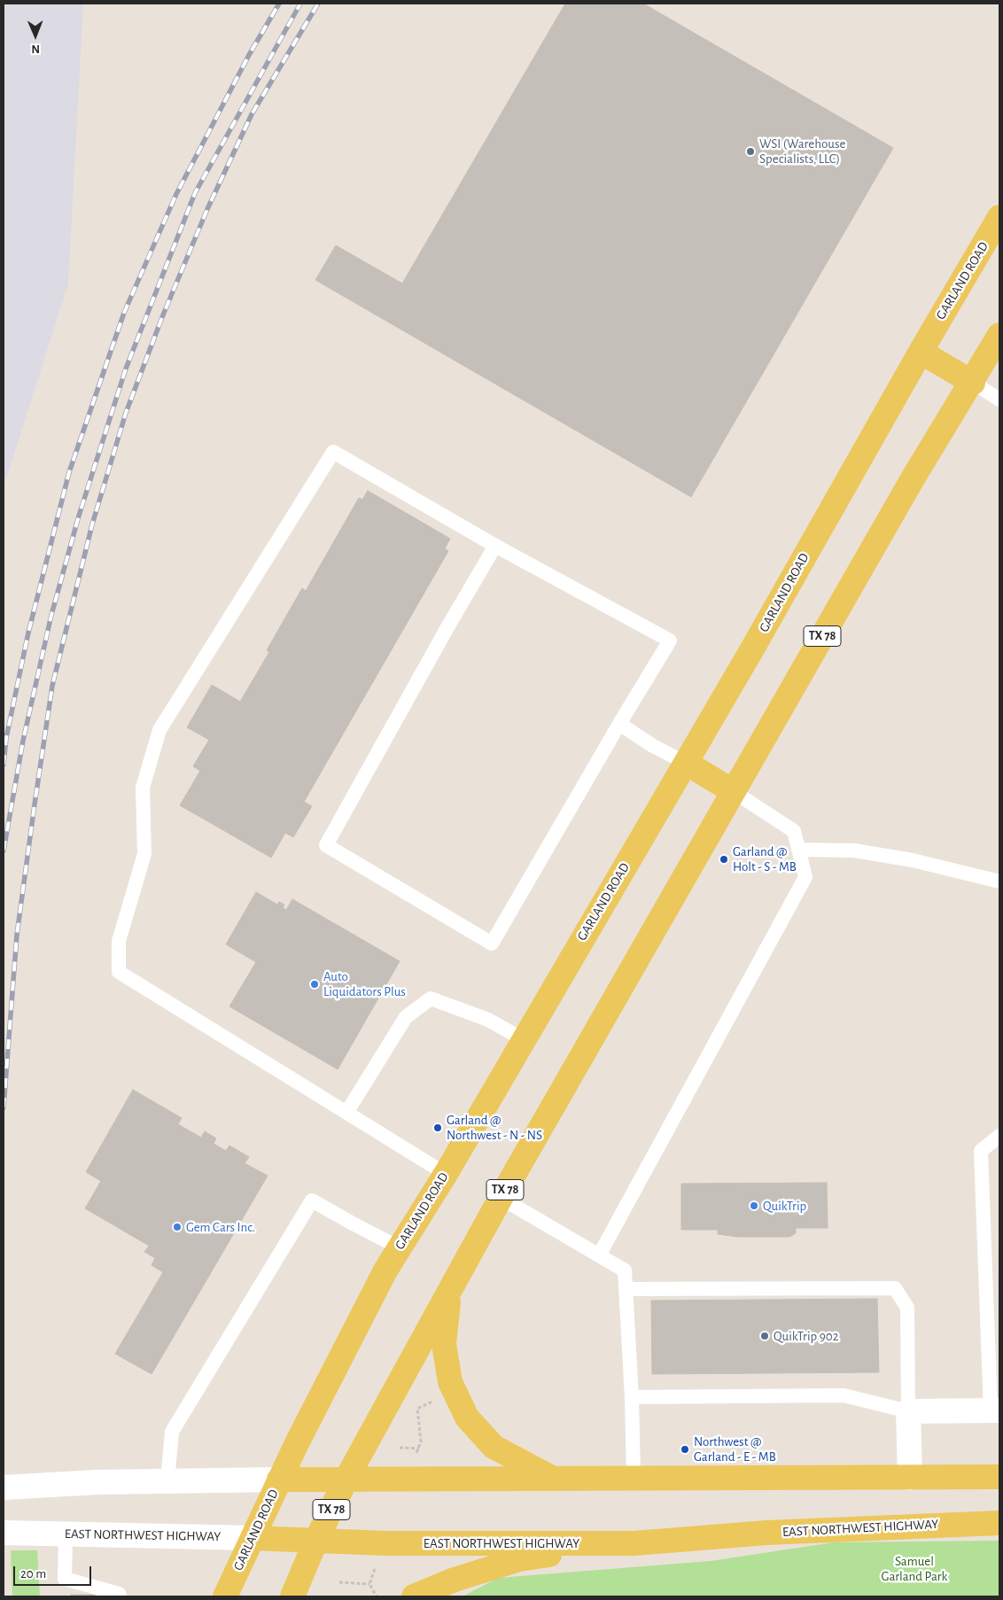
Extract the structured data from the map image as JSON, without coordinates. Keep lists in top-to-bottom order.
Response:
{
  "streets": {
    "main road": ["GARLAND ROAD", "TX 78", "EAST NORTHWEST HIGHWAY"]
  },
  "crossings": [
    ["GARLAND ROAD", "EAST NORTHWEST HIGHWAY"],
    ["TX 78", "EAST NORTHWEST HIGHWAY"]
  ],
  "parks": ["Samuel Garland Park"],
  "places": [
    "WSI (Warehouse Specialists, LLC)",
    "Garland @ Holt - S - MB",
    "Auto Liquidators Plus",
    "Garland @ Northwest - N - NS",
    "QuikTrip",
    "Gem Cars Inc.",
    "QuikTrip 902",
    "Northwest @ Garland - E - MB"
  ],
  "scale_bar": "20 m",
  "north": "bottom"
}
